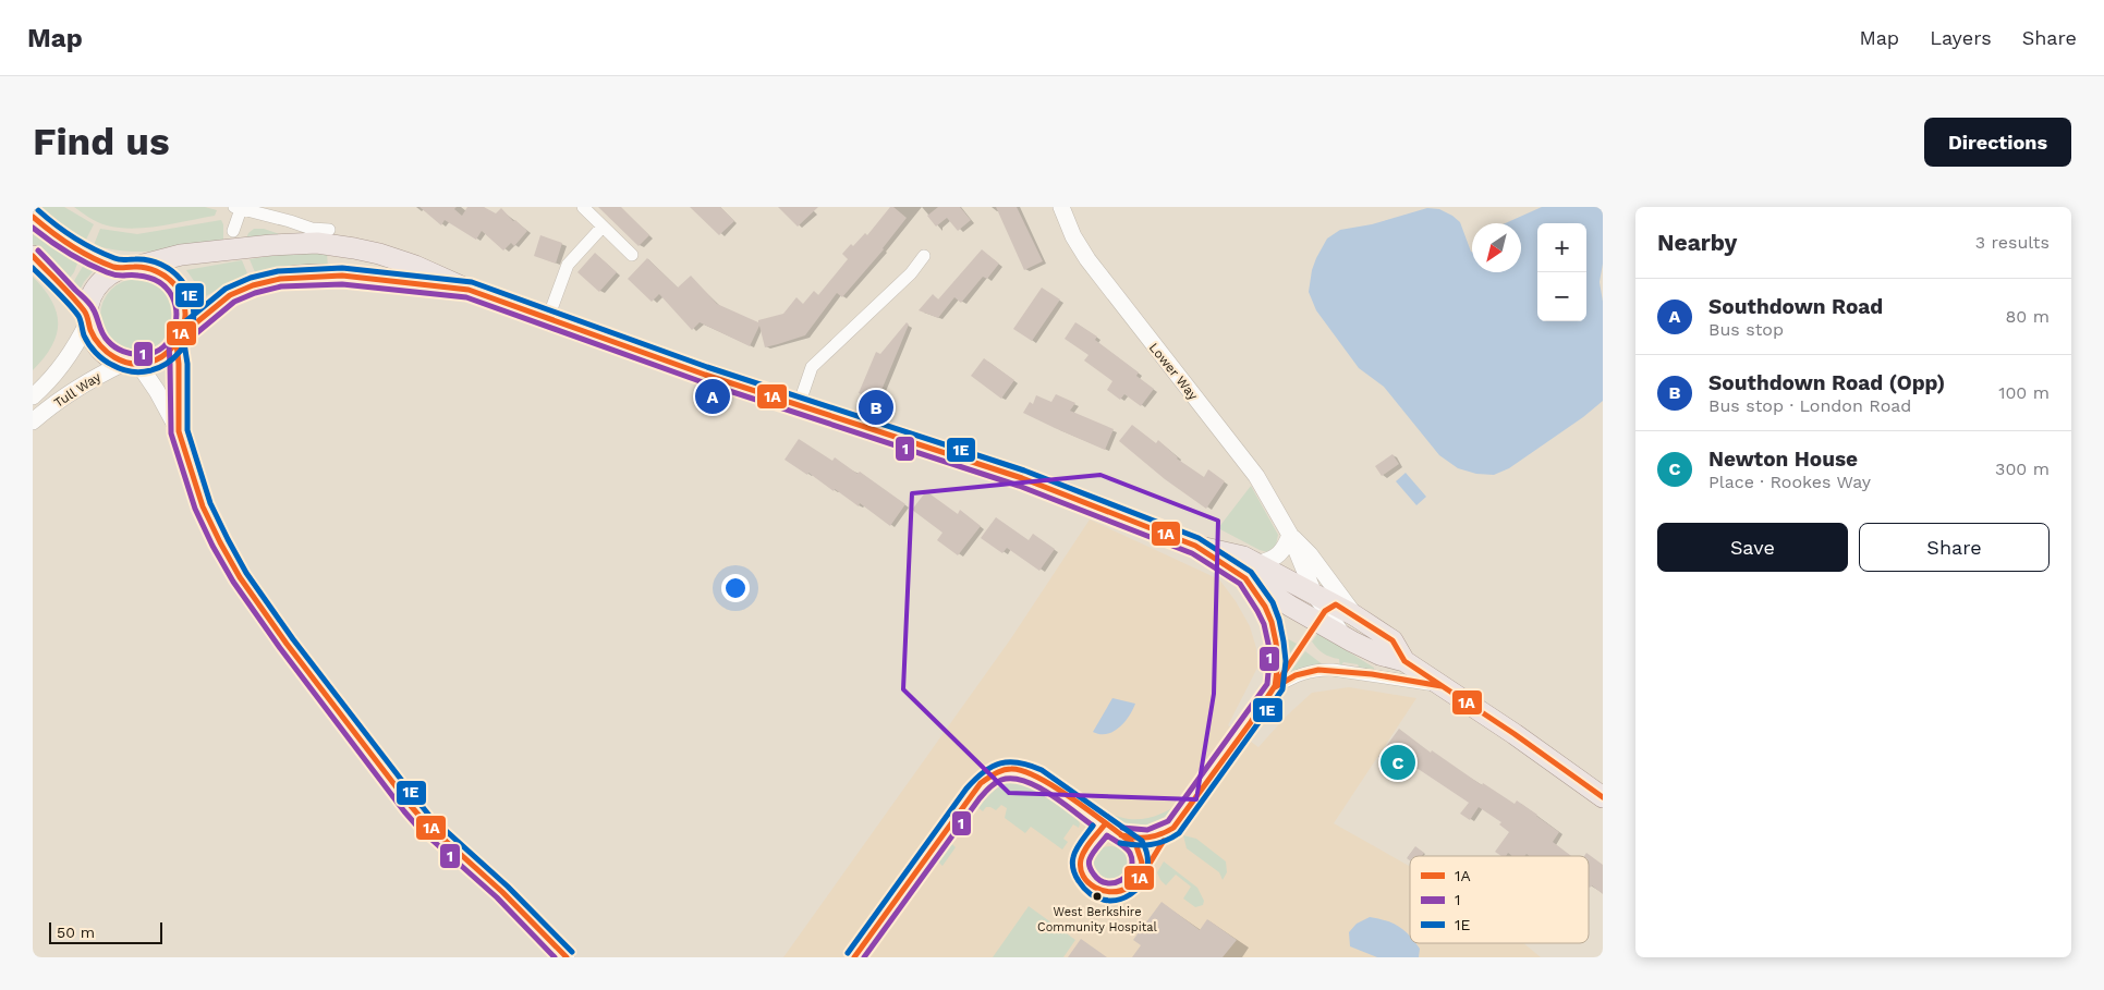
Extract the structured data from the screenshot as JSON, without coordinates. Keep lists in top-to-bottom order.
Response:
{
  "streets": {
    "street": ["Lower Way", "Tull Way"]
  },
  "places": ["West Berkshire Community Hospital"],
  "lines": ["transit line 1E", "transit line 1A", "transit line 1"],
  "legend": ["1A", "1", "1E"],
  "scale_bar": "50 m",
  "north": "bottom left",
  "page": {
    "header": "Map",
    "nav": ["Map", "Layers", "Share"],
    "buttons": [
      "Directions",
      ["Save", "Share"]
    ],
    "title": "Find us",
    "heading": ["Nearby", "3 results"],
    "map_buttons": ["+", "−"],
    "list": [
      {
        "mark": "A",
        "name": "Southdown Road",
        "note": "Bus stop",
        "value": "80 m"
      },
      {
        "mark": "B",
        "name": "Southdown Road (Opp)",
        "note": "Bus stop · London Road",
        "value": "100 m"
      },
      {
        "mark": "C",
        "name": "Newton House",
        "note": "Place · Rookes Way",
        "value": "300 m"
      }
    ],
    "pins": ["A", "B", "C"],
    "scale": "50 m"
  }
}
